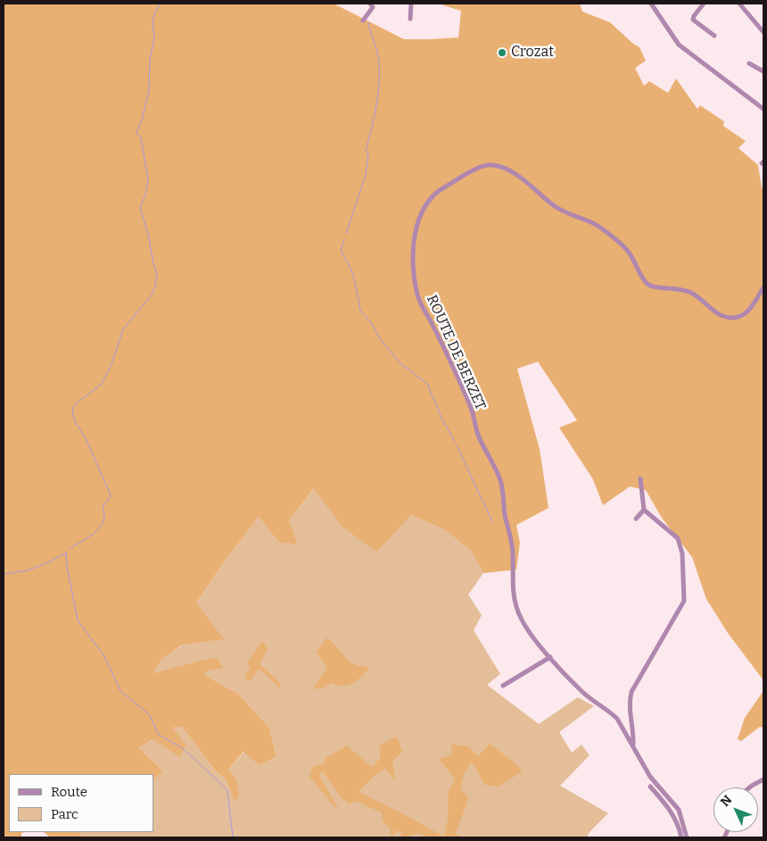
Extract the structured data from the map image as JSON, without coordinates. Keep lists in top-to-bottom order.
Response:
{
  "streets": {
    "street": ["ROUTE DE BERZET"]
  },
  "places": ["Crozat"],
  "legend": ["Route", "Parc"],
  "north": "top left"
}
